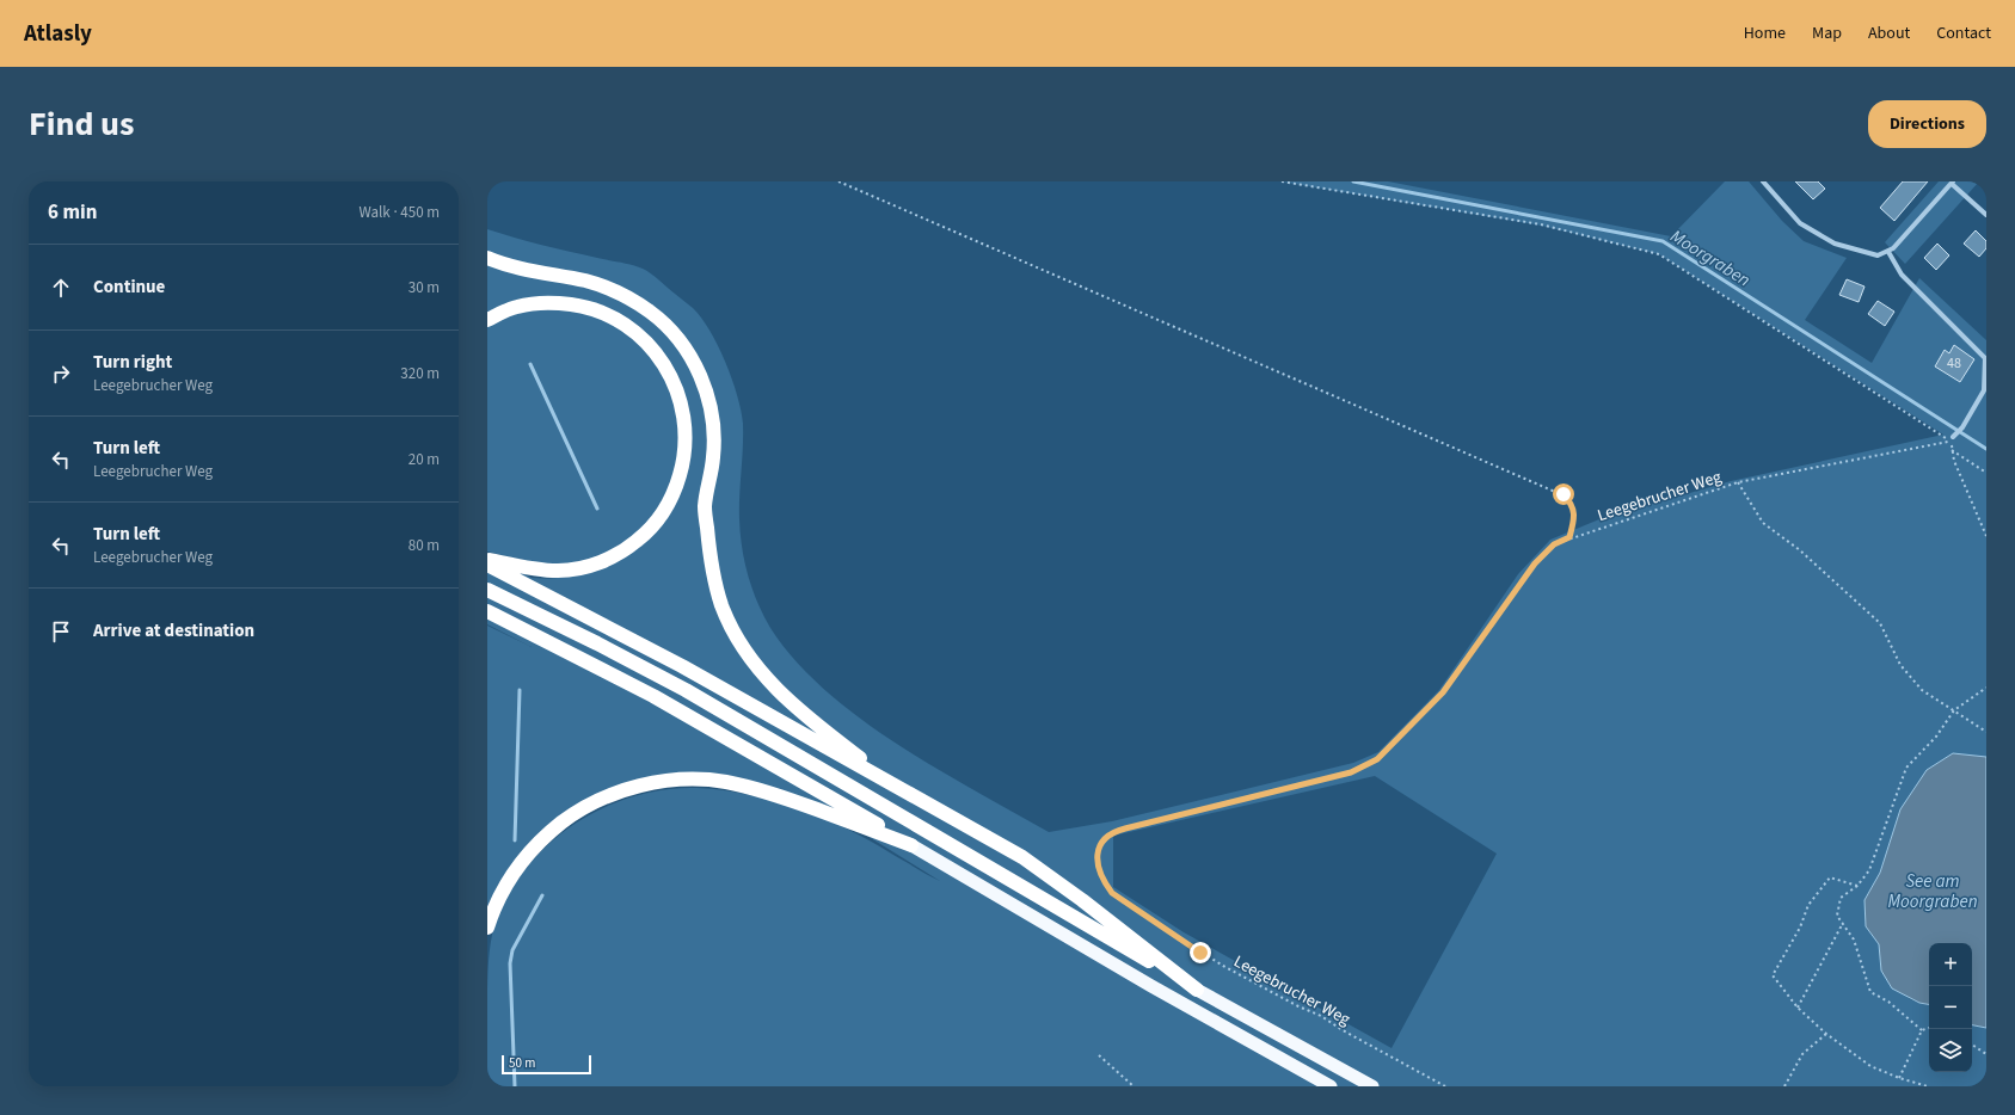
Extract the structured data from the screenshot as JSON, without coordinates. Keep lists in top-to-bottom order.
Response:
{
  "streets": {
    "path": ["Leegebrucher Weg"]
  },
  "water": ["Moorgraben", "See am Moorgraben"],
  "house_numbers": ["48"],
  "scale_bar": "50 m",
  "page": {
    "header": "Atlasly",
    "nav": [
      "Home",
      "Map",
      "About",
      "Contact"
    ],
    "title": "Find us",
    "buttons": "Directions",
    "heading": ["6 min", "Walk · 450 m"],
    "list": [
      ["Continue", "30 m"],
      ["Turn right", "Leegebrucher Weg", "320 m"],
      ["Turn left", "Leegebrucher Weg", "20 m"],
      ["Turn left", "Leegebrucher Weg", "80 m"],
      "Arrive at destination"
    ],
    "map_buttons": ["+", "−"],
    "scale": "50 m"
  }
}
